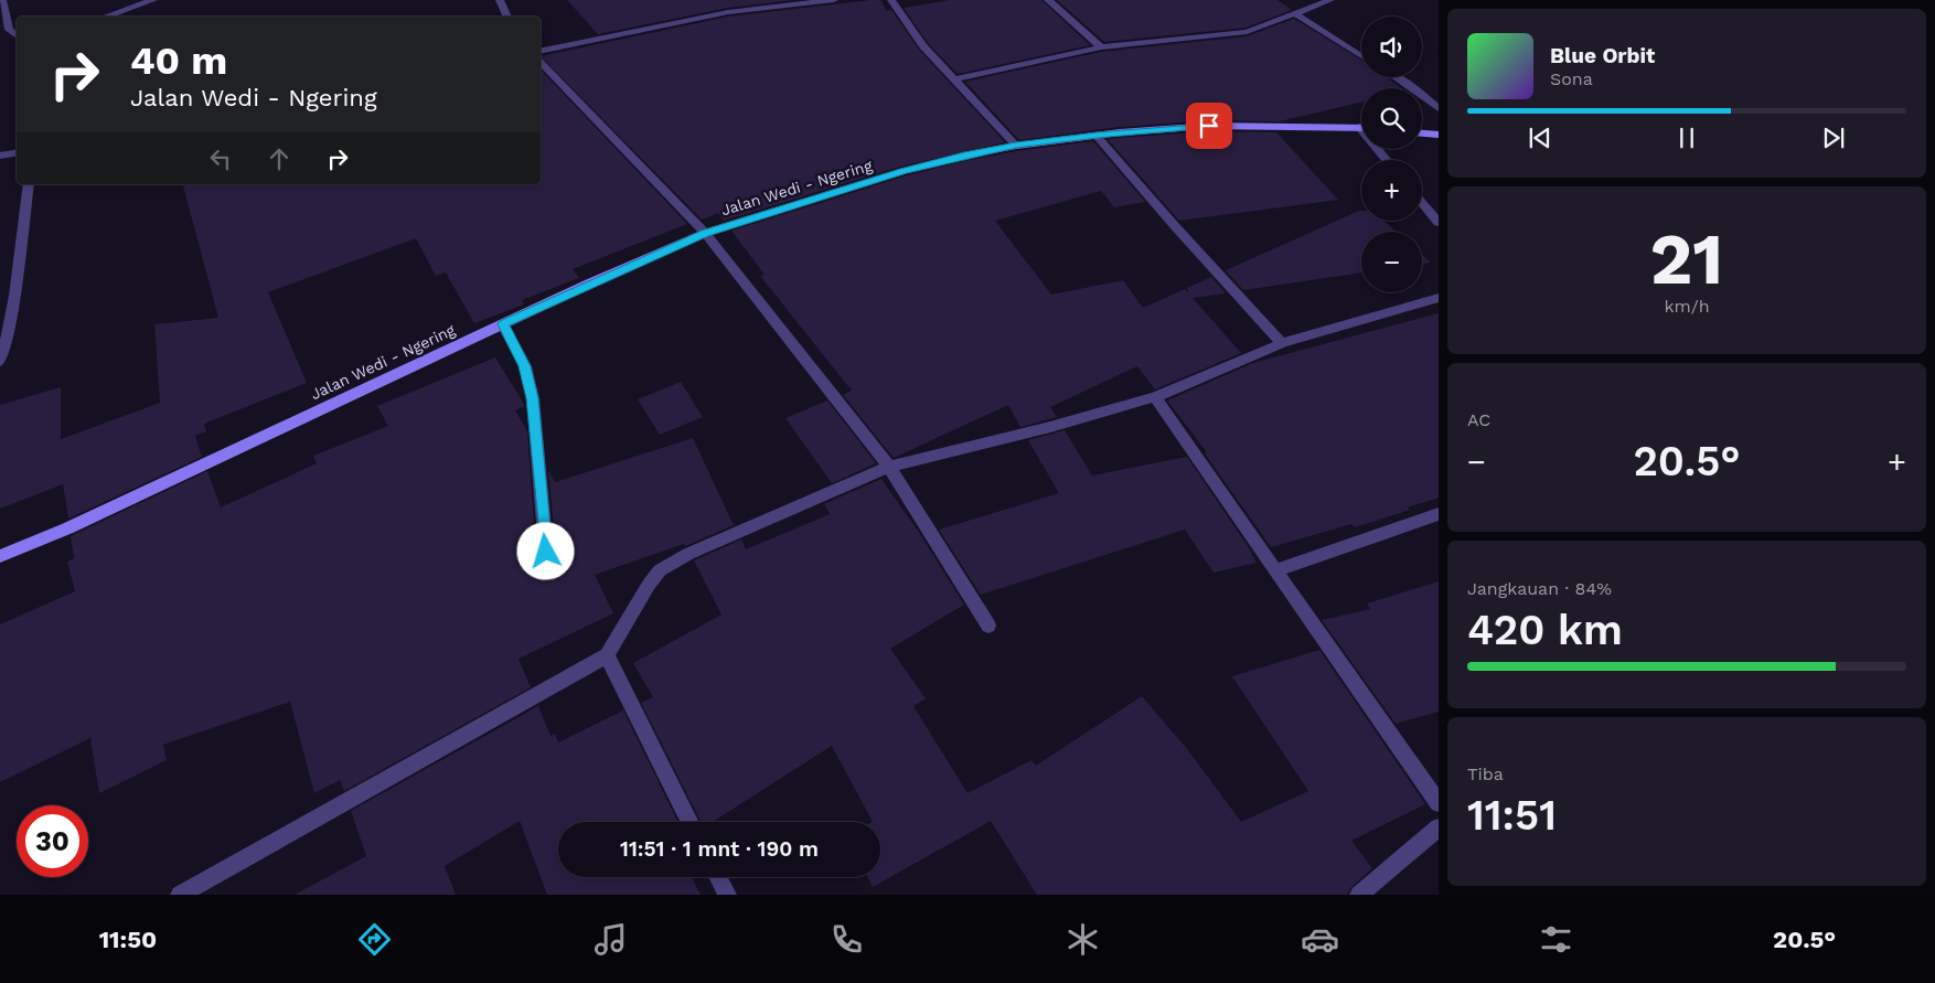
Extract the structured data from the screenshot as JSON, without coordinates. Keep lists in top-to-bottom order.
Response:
{
  "streets": {
    "main road": ["Jalan Wedi - Ngering"]
  },
  "page": {
    "map_buttons": ["+", "−"],
    "turn": ["40 m", "Jalan Wedi - Ngering"],
    "song": ["Blue Orbit", "Sona"],
    "tile": [
      ["21", "km/h"],
      "AC",
      ["Jangkauan · 84%", "420 km"],
      ["Tiba", "11:51"]
    ],
    "heat": ["−", "20.5°", "+"],
    "limit": "30",
    "trip": "11:51 · 1 mnt · 190 m",
    "tabs": ["11:50", "20.5°"]
  }
}
